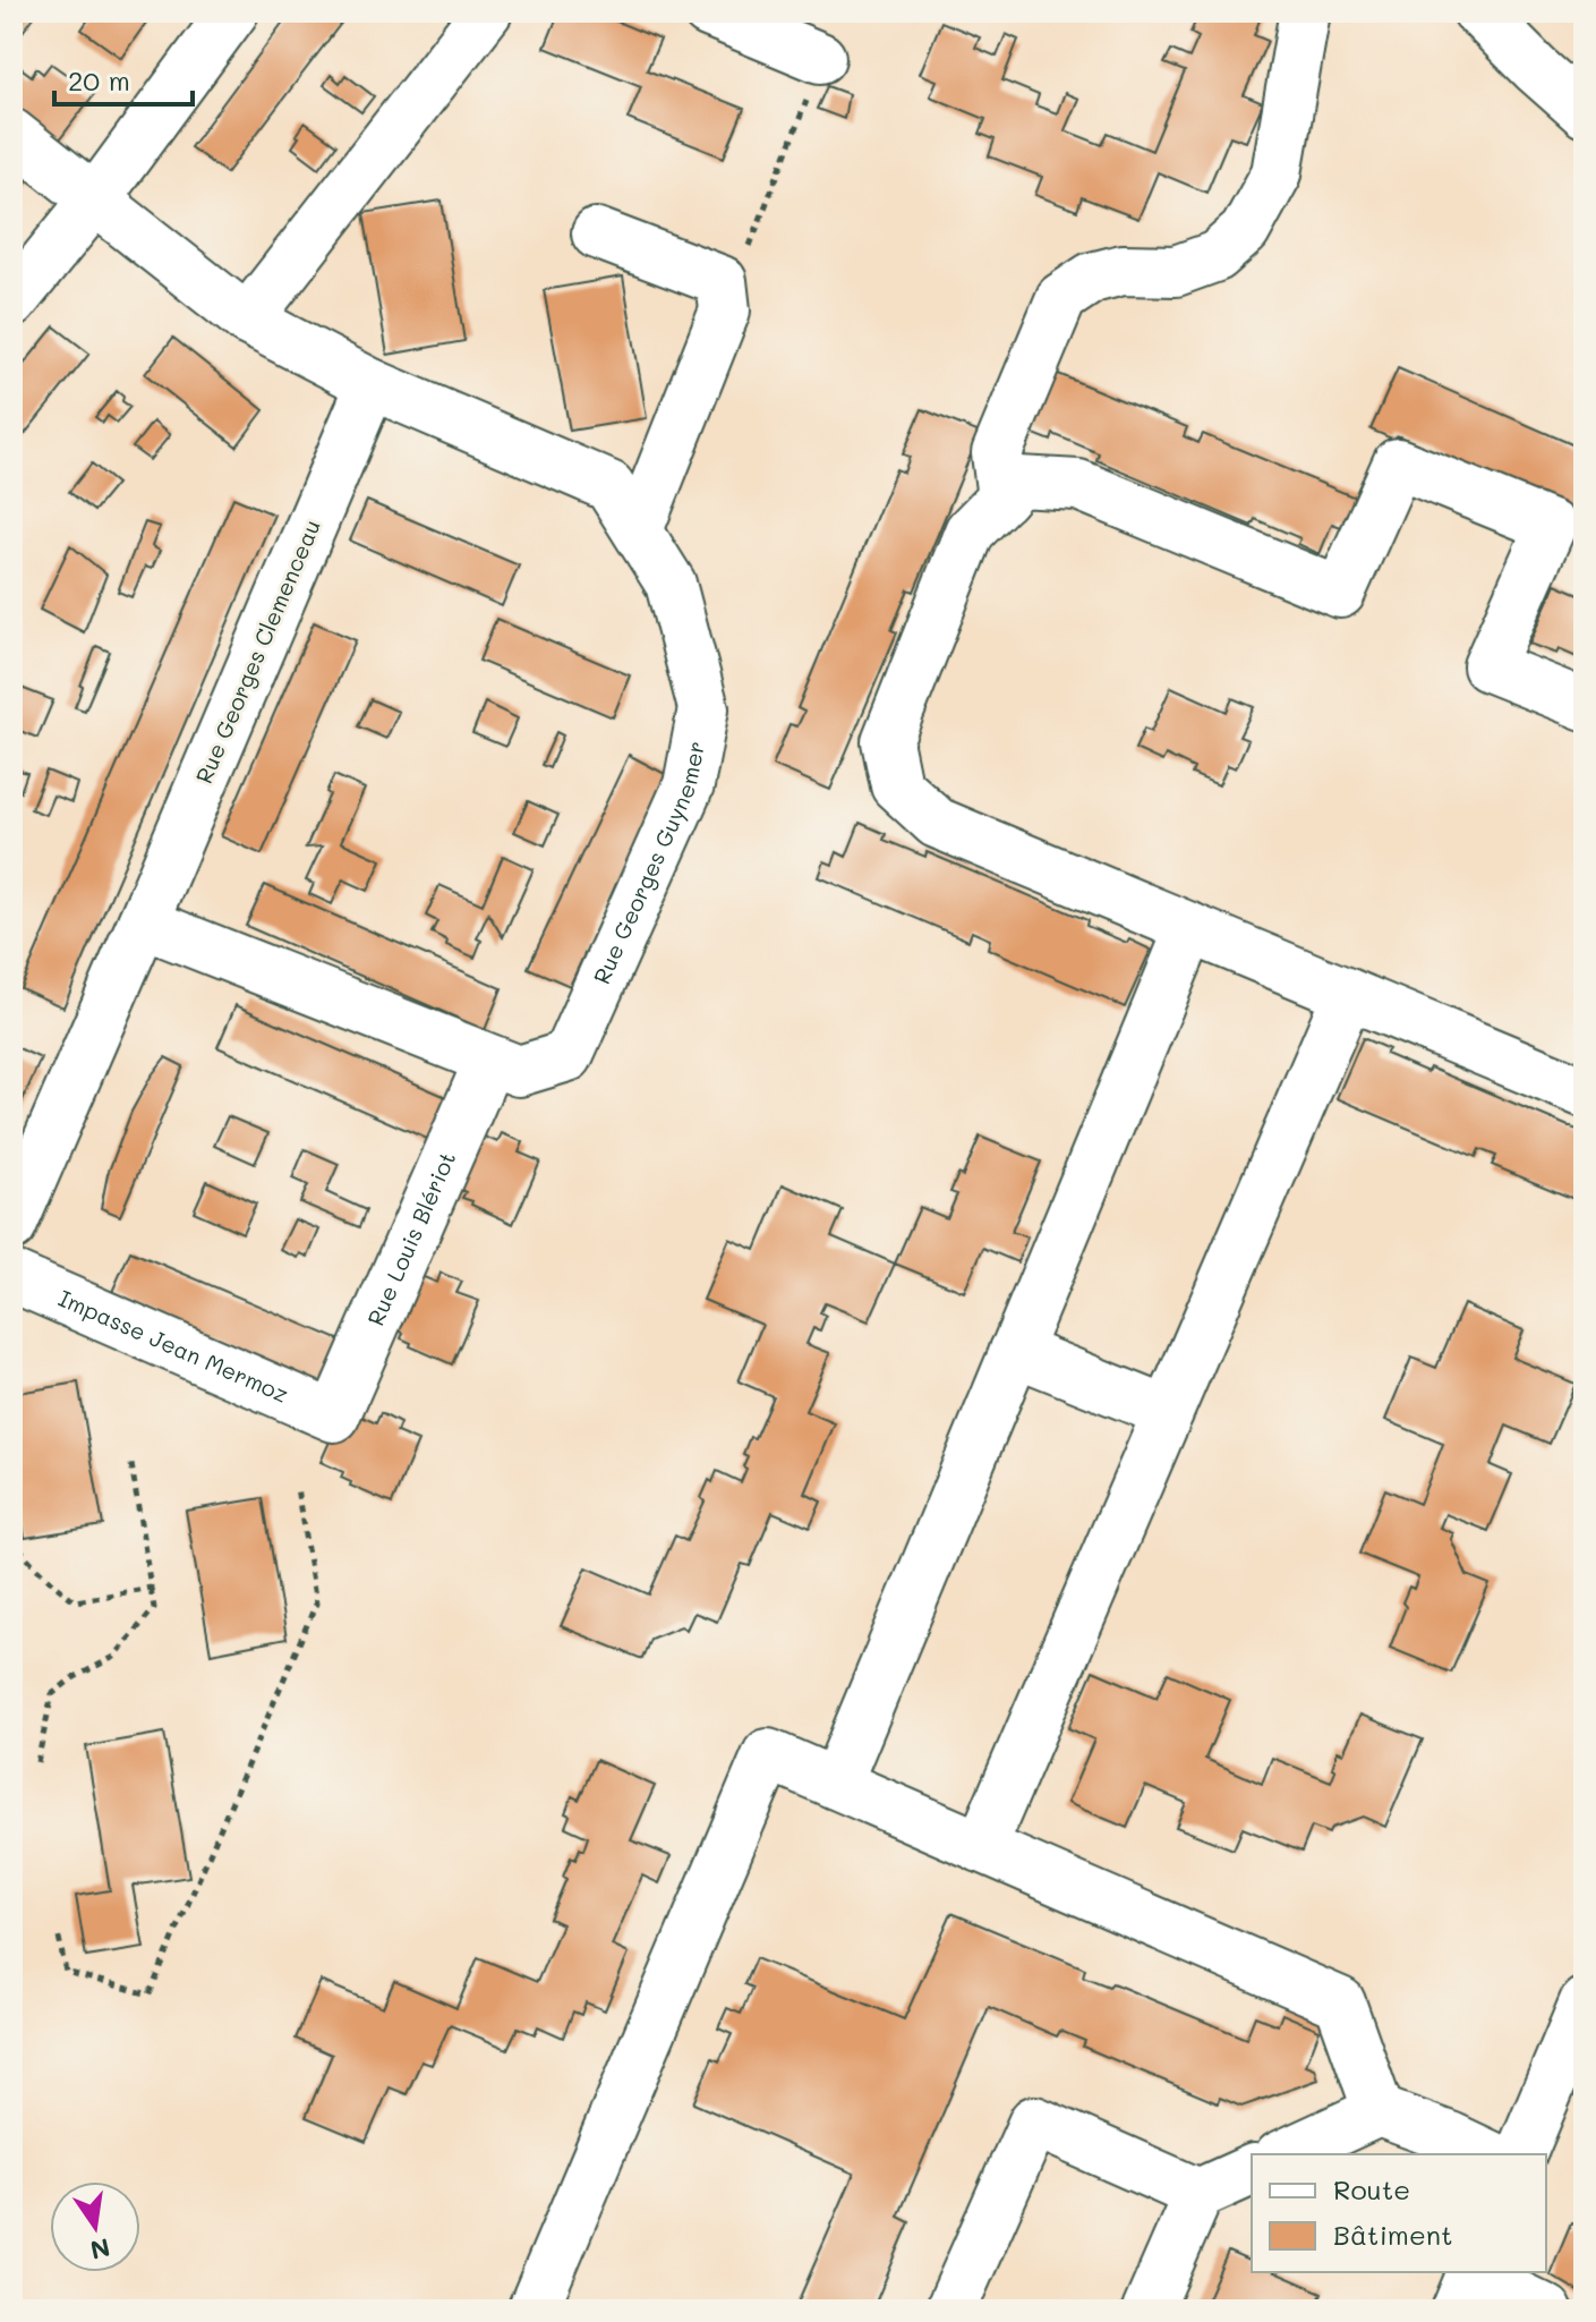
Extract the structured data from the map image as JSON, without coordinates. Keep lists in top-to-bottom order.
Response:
{
  "streets": {
    "street": [
      "Rue Georges Clemenceau",
      "Rue Georges Guynemer",
      "Rue Louis Blériot",
      "Impasse Jean Mermoz"
    ]
  },
  "crossings": [
    ["Rue Georges Clemenceau", "Rue Georges Guynemer"],
    ["Rue Georges Guynemer", "Rue Louis Blériot"],
    ["Rue Louis Blériot", "Impasse Jean Mermoz"]
  ],
  "legend": ["Route", "Bâtiment"],
  "scale_bar": "20 m",
  "north": "bottom"
}
